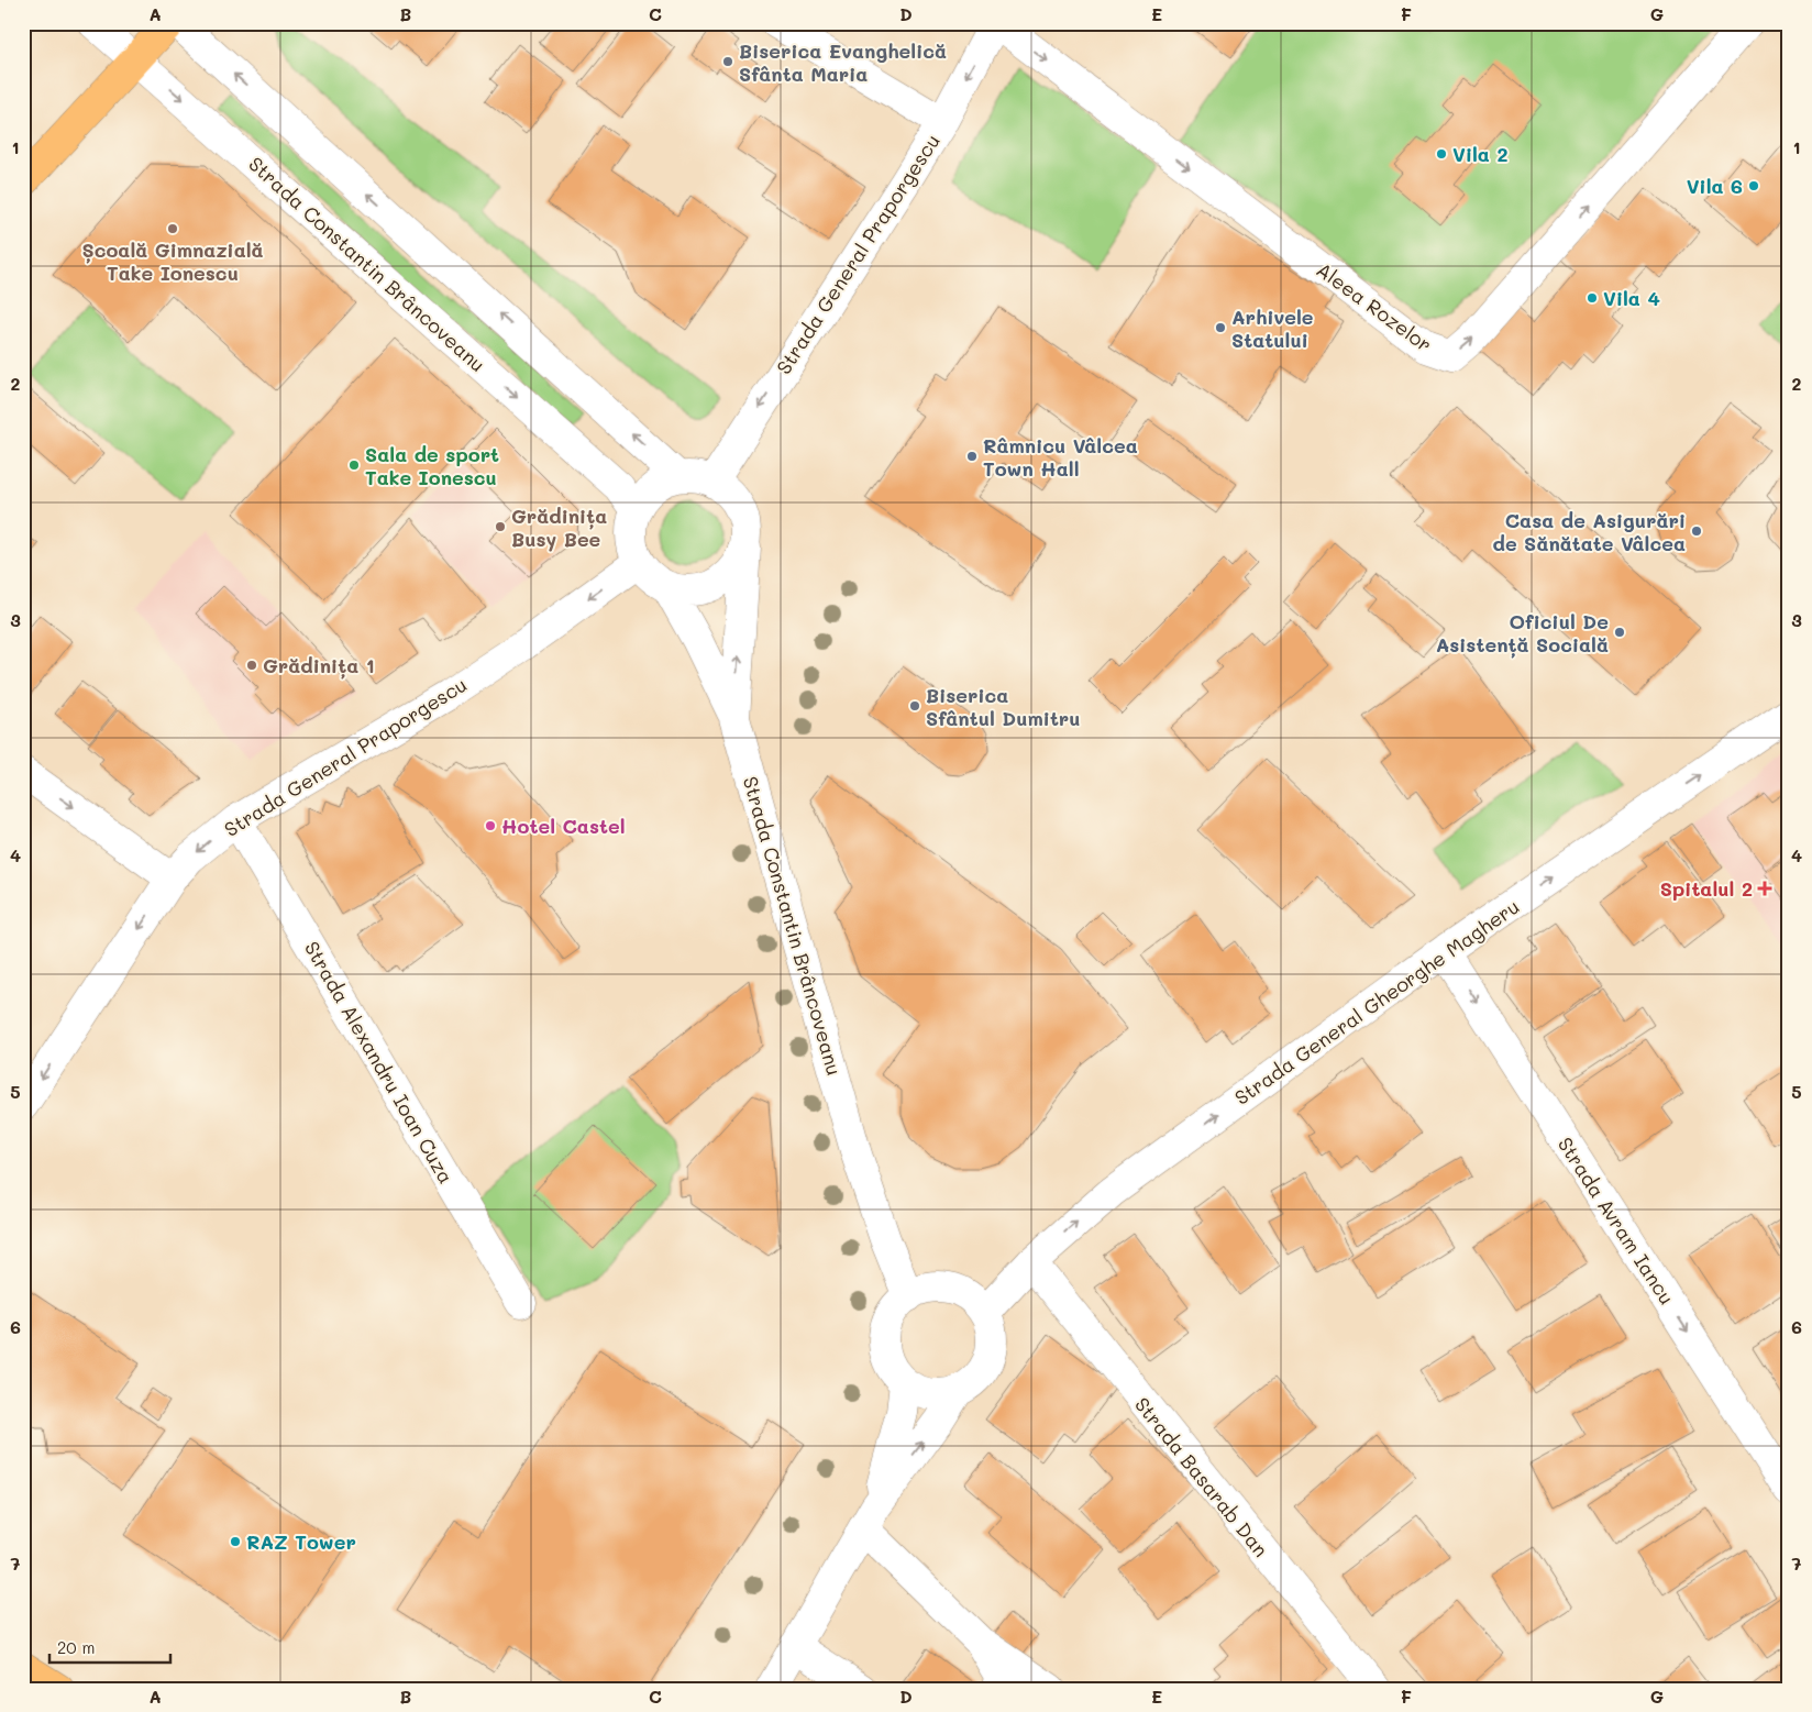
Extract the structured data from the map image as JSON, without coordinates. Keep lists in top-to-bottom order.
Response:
{
  "streets": {
    "street": [
      "Strada General Praporgescu",
      "Strada Constantin Brâncoveanu",
      "Aleea Rozelor",
      "Strada General Gheorghe Magheru",
      "Strada Alexandru Ioan Cuza",
      "Strada Avram Iancu",
      "Strada Basarab Dan"
    ]
  },
  "crossings": [
    ["Strada General Praporgescu", "Strada Constantin Brâncoveanu"],
    ["Strada General Praporgescu", "Aleea Rozelor"],
    ["Strada General Praporgescu", "Strada Alexandru Ioan Cuza"],
    ["Strada Constantin Brâncoveanu", "Strada General Gheorghe Magheru"],
    ["Strada General Gheorghe Magheru", "Strada Avram Iancu"],
    ["Strada General Gheorghe Magheru", "Strada Basarab Dan"]
  ],
  "one_way": ["Strada General Praporgescu", "Strada General Gheorghe Magheru", "Strada Avram Iancu"],
  "places": {
    "other": [
      "Biserica Evanghelică Sfânta Maria",
      "Vila 2",
      "Vila 6",
      "Școală Gimnazială Take Ionescu",
      "Vila 4",
      "Arhivele Statului",
      "Râmnicu Vâlcea Town Hall",
      "Sala de sport Take Ionescu",
      "Grădinița Busy Bee",
      "Casa de Asigurări de Sănătate Vâlcea",
      "Oficiul De Asistență Socială",
      "Grădinița 1",
      "Biserica Sfântul Dumitru",
      "Hotel Castel",
      "RAZ Tower"
    ],
    "health": ["Spitalul 2"]
  },
  "scale_bar": "20 m",
  "grid": {
    "columns": [
      "A",
      "B",
      "C",
      "D",
      "E",
      "F",
      "G"
    ],
    "rows": [
      "1",
      "2",
      "3",
      "4",
      "5",
      "6",
      "7"
    ]
  }
}
